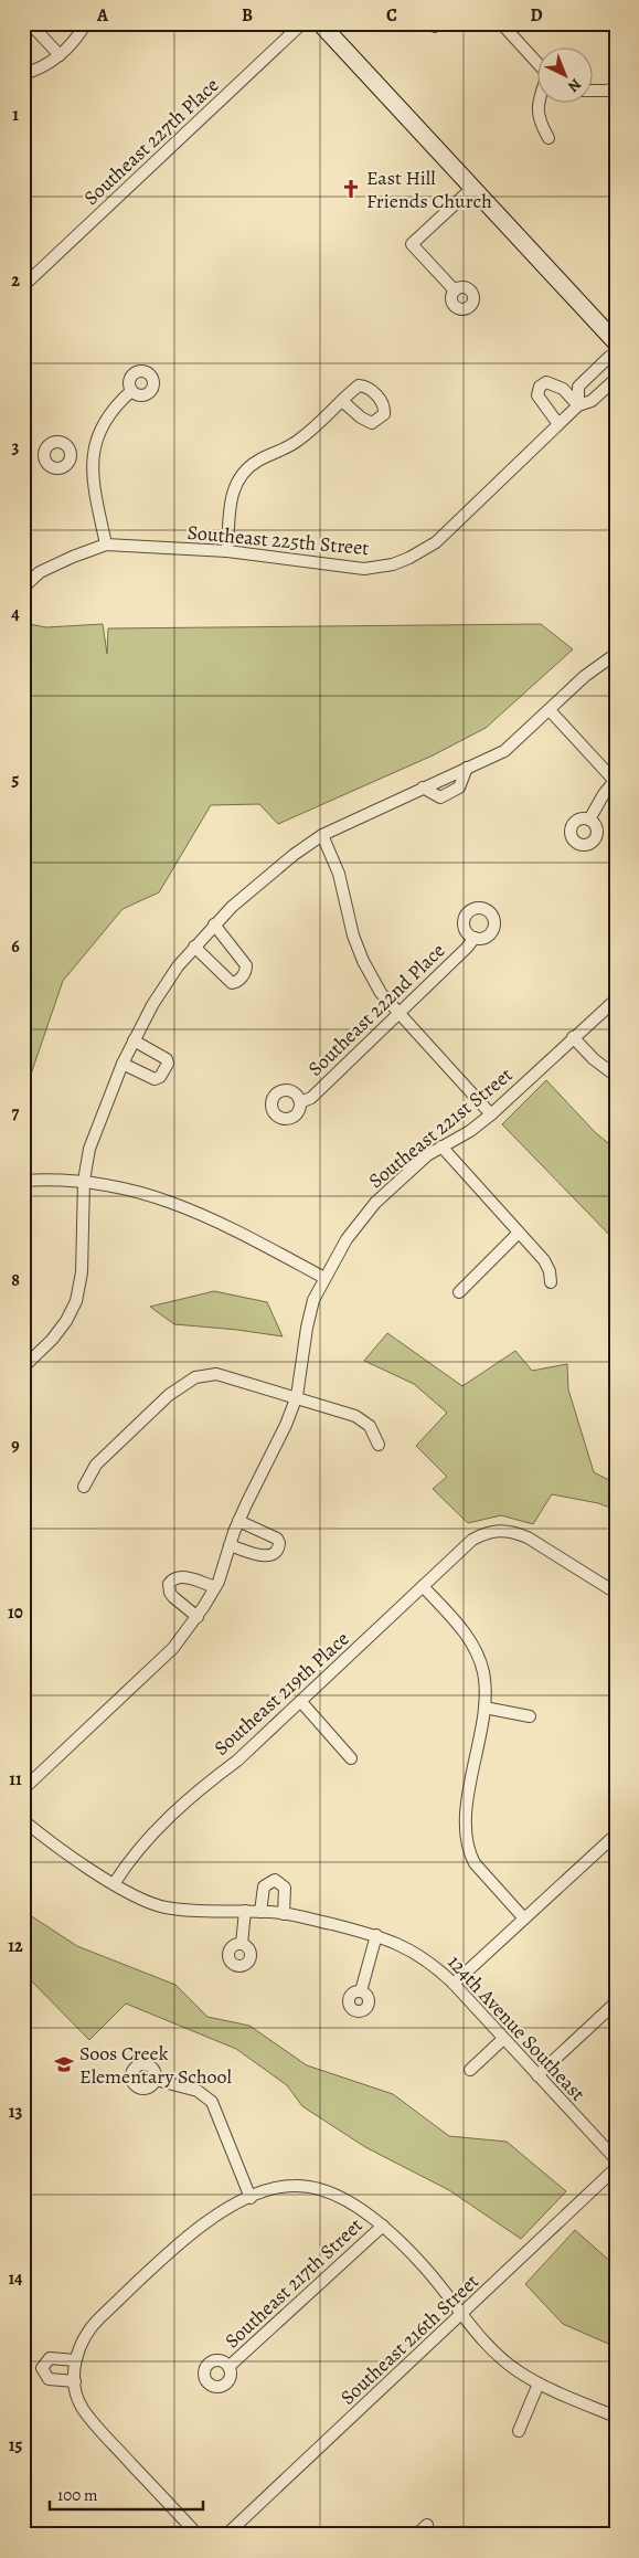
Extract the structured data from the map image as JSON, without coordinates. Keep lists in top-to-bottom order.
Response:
{
  "streets": {
    "street": [
      "Southeast 227th Place",
      "Southeast 225th Street",
      "Southeast 222nd Place",
      "Southeast 221st Street",
      "Southeast 219th Place",
      "124th Avenue Southeast",
      "Southeast 217th Street",
      "Southeast 216th Street"
    ]
  },
  "crossings": [
    ["Southeast 219th Place", "124th Avenue Southeast"]
  ],
  "places": {
    "church": ["East Hill Friends Church"],
    "school or university": ["Soos Creek Elementary School"]
  },
  "scale_bar": "100 m",
  "north": "bottom right",
  "grid": {
    "columns": [
      "A",
      "B",
      "C",
      "D"
    ],
    "rows": [
      "1",
      "2",
      "3",
      "4",
      "5",
      "6",
      "7",
      "8",
      "9",
      "10",
      "11",
      "12",
      "13",
      "14",
      "15"
    ]
  }
}
